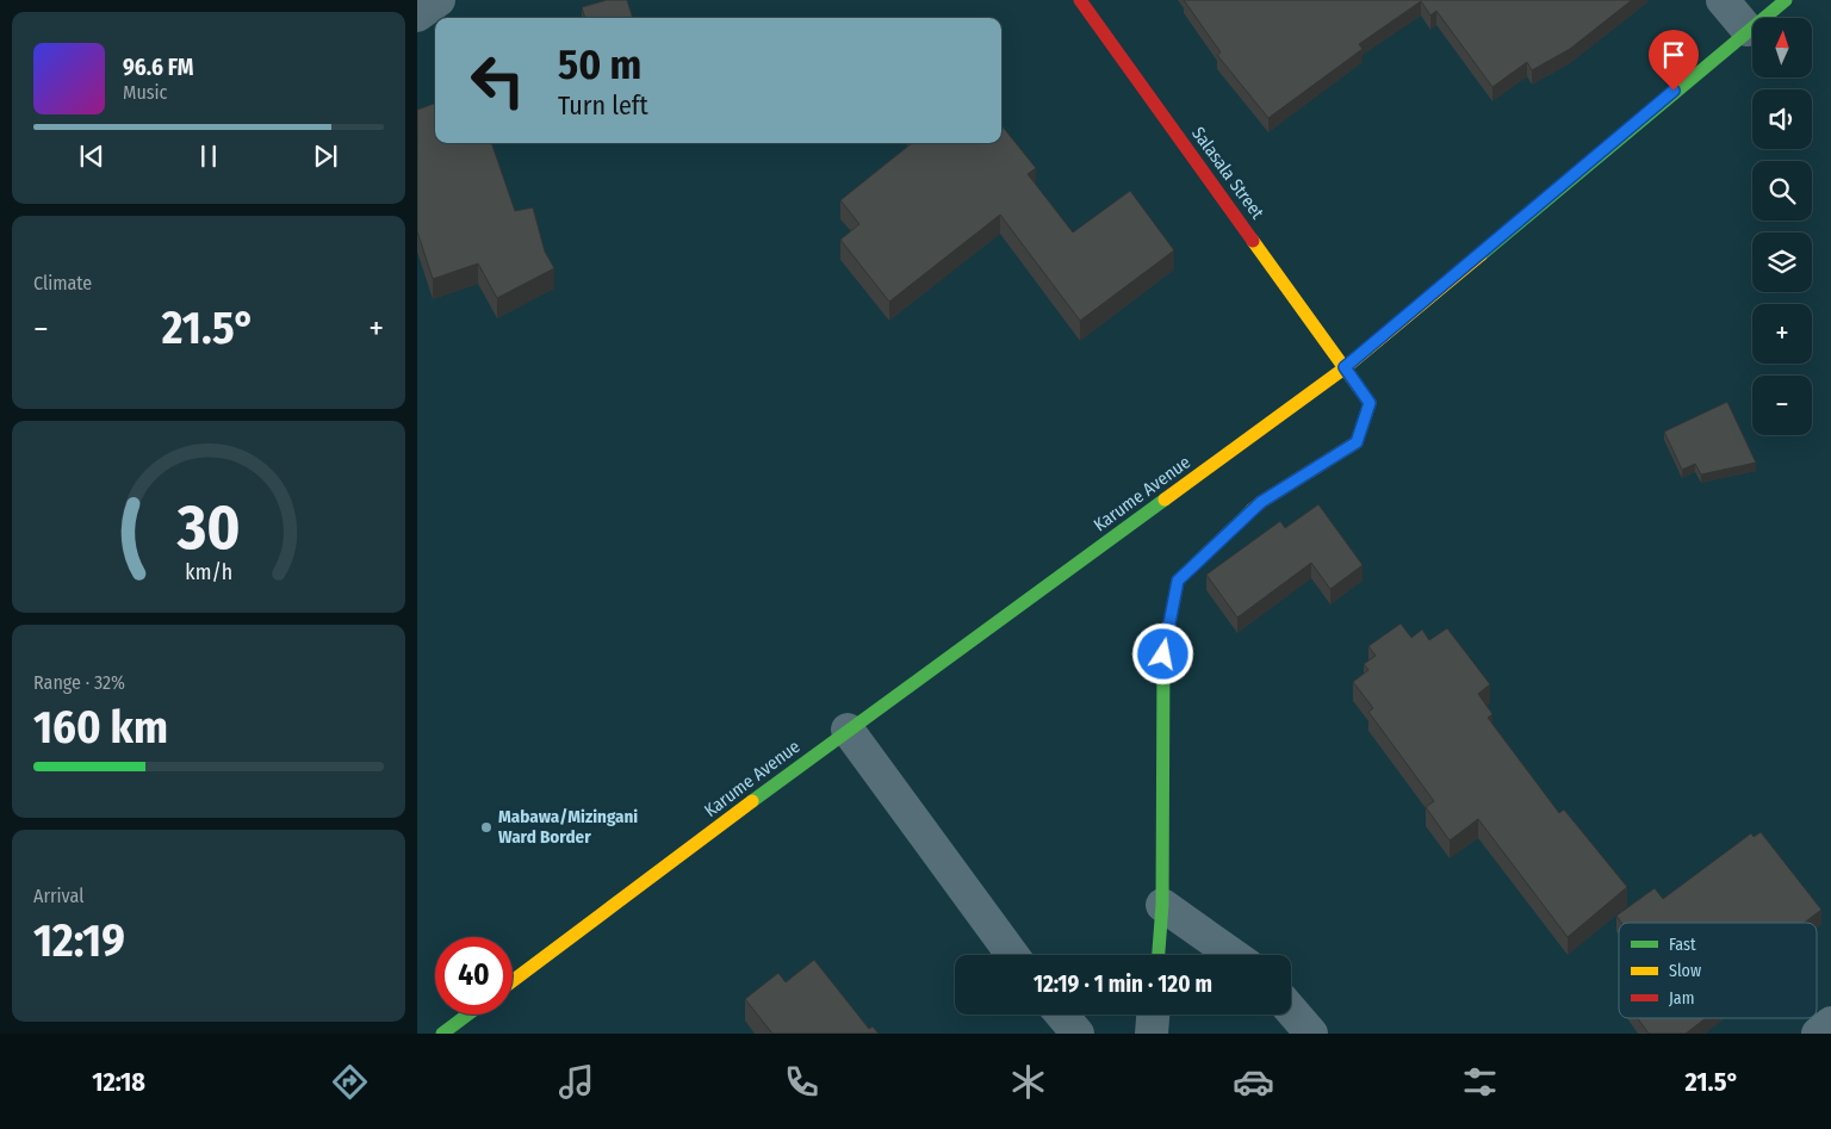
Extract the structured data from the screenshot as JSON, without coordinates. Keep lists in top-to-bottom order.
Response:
{
  "streets": {
    "main road": ["Salasala Street", "Karume Avenue"]
  },
  "crossings": [
    ["Salasala Street", "Karume Avenue"]
  ],
  "places": ["Mabawa/Mizingani Ward Border"],
  "legend": ["Fast", "Slow", "Jam"],
  "north": "top",
  "page": {
    "map_buttons": ["+", "−"],
    "turn": ["50 m", "Turn left"],
    "song": ["96.6 FM", "Music"],
    "tile": [
      "Climate",
      ["Range · 32%", "160 km"],
      ["Arrival", "12:19"]
    ],
    "heat": ["−", "21.5°", "+"],
    "limit": "40",
    "trip": "12:19 · 1 min · 120 m",
    "tabs": ["12:18", "21.5°"],
    "gauge": ["30", "km/h"]
  }
}
